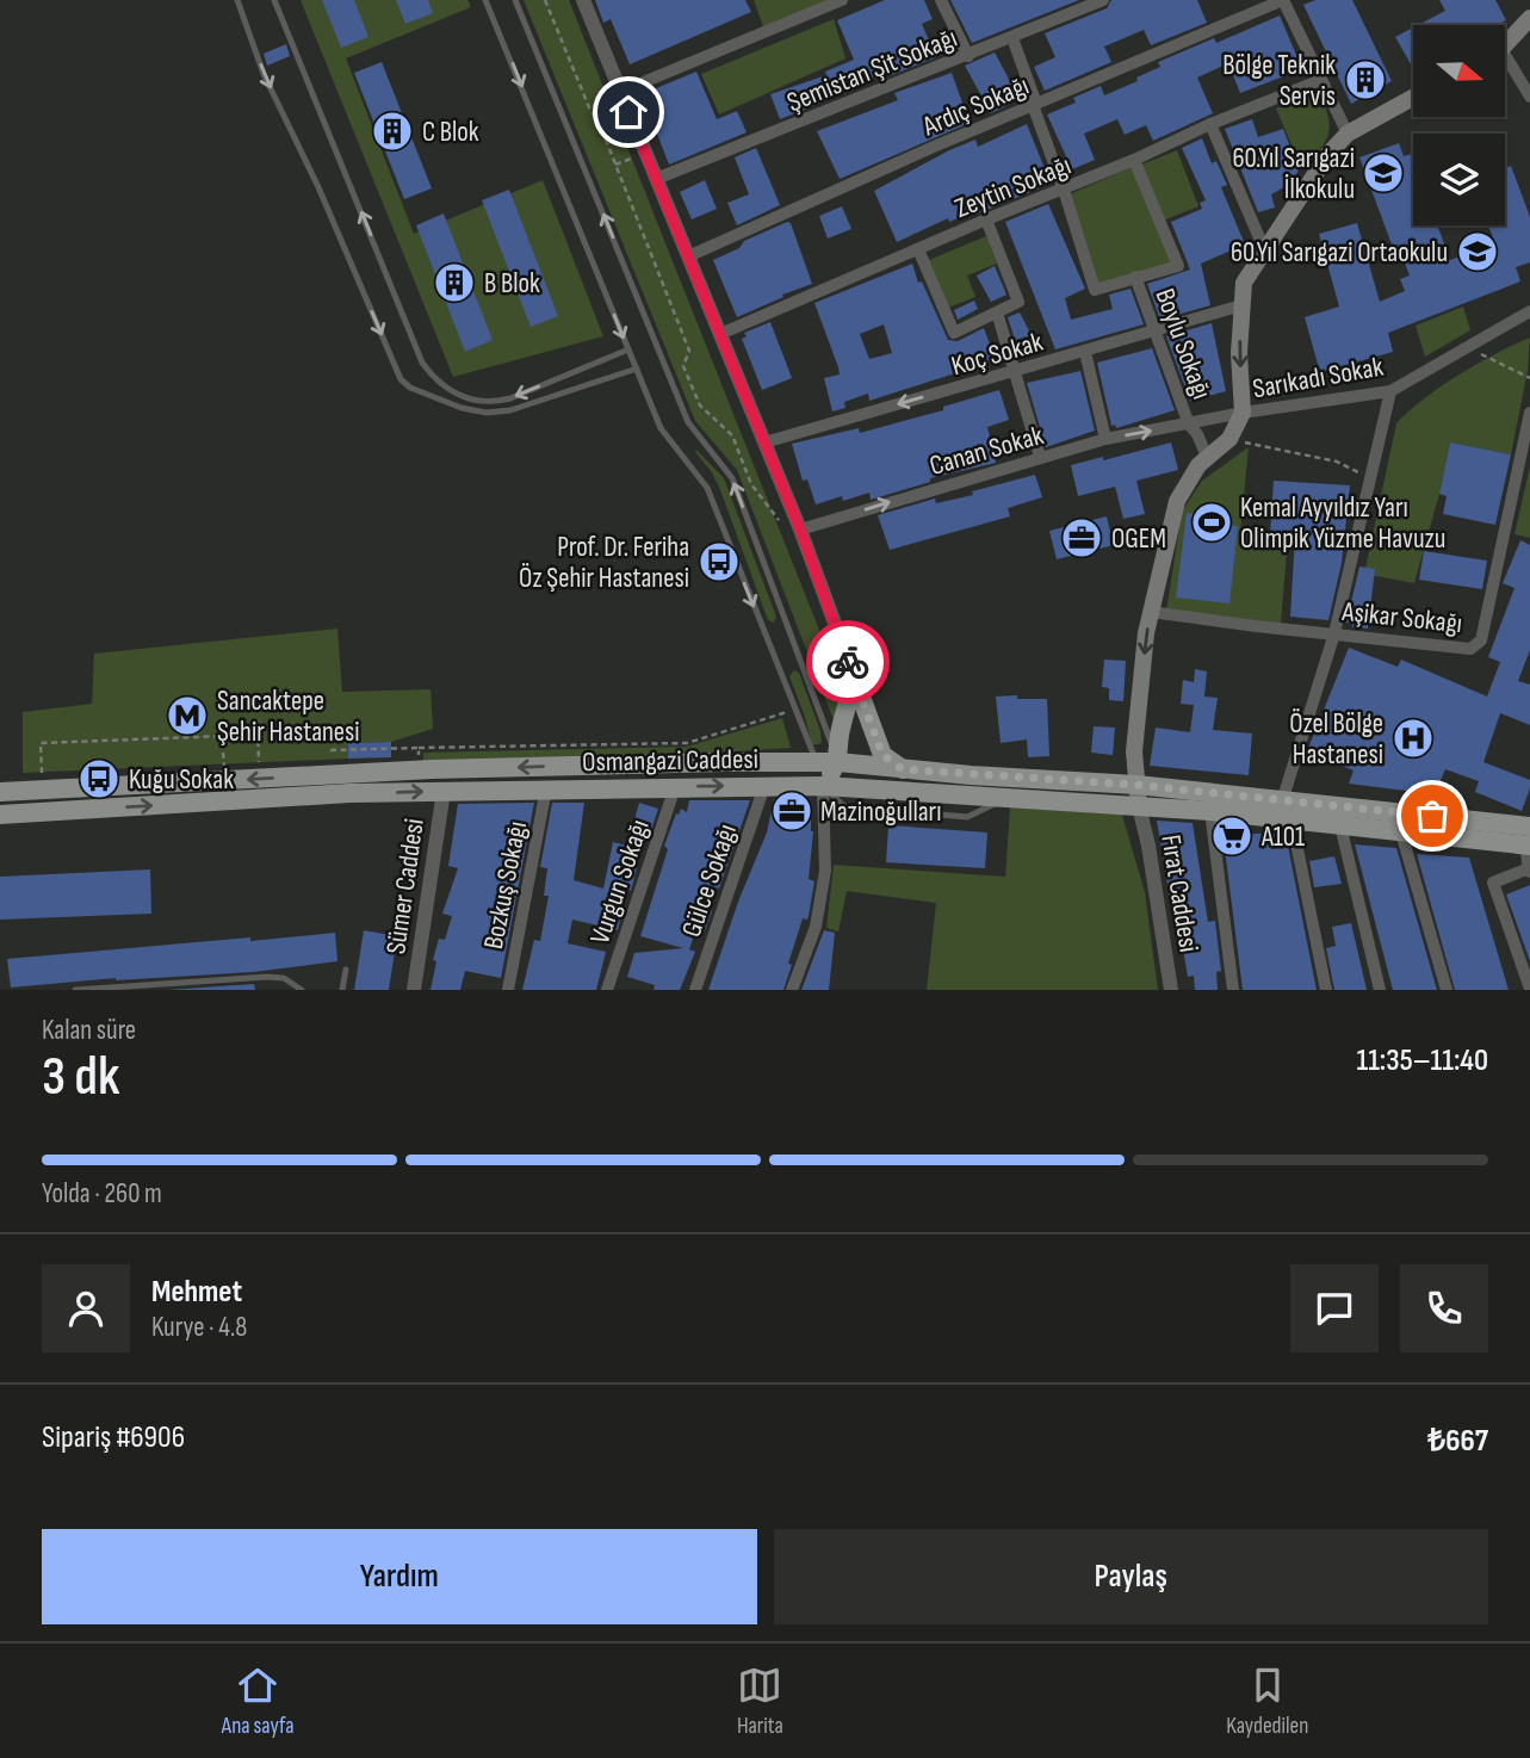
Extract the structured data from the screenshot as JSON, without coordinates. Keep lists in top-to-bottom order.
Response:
{
  "streets": {
    "main road": ["Osmangazi Caddesi"],
    "street": [
      "Şemistan Şit Sokağı",
      "Ardıç Sokağı",
      "Zeytin Sokağı",
      "Boylu Sokağı",
      "Koç Sokak",
      "Sarıkadı Sokak",
      "Canan Sokak",
      "Aşikar Sokağı",
      "Gülce Sokağı",
      "Vurgun Sokağı",
      "Bozkuş Sokağı",
      "Sümer Caddesi",
      "Fırat Caddesi"
    ]
  },
  "crossings": [
    ["Boylu Sokağı", "Koç Sokak"],
    ["Boylu Sokağı", "Canan Sokak"],
    ["Sarıkadı Sokak", "Canan Sokak"],
    ["Osmangazi Caddesi", "Gülce Sokağı"],
    ["Osmangazi Caddesi", "Vurgun Sokağı"],
    ["Osmangazi Caddesi", "Bozkuş Sokağı"],
    ["Osmangazi Caddesi", "Sümer Caddesi"],
    ["Osmangazi Caddesi", "Fırat Caddesi"]
  ],
  "one_way": ["Koç Sokak", "Canan Sokak"],
  "places": {
    "building": ["Bölge Teknik Servis", "C Blok", "B Blok"],
    "school or university": ["60.Yıl Sarıgazi İlkokulu", "60.Yıl Sarıgazi Ortaokulu"],
    "sports": ["Kemal Ayyıldız Yarı Olimpik Yüzme Havuzu"],
    "office": ["OGEM", "Mazinoğulları"],
    "bus stop": ["Prof. Dr. Feriha Öz Şehir Hastanesi", "Kuğu Sokak"],
    "metro station": ["Sancaktepe Şehir Hastanesi"],
    "hospital": ["Özel Bölge Hastanesi"],
    "supermarket": ["A101"]
  },
  "north": "right",
  "page": {
    "heading": ["3 dk", "Kalan süre", "11:35–11:40"],
    "panel": [
      "Mehmet",
      "Kurye · 4.8",
      "Sipariş #6906",
      "₺667"
    ],
    "bar": "Yolda · 260 m",
    "buttons": ["Yardım", "Paylaş"],
    "tabs": ["Ana sayfa", "Harita", "Kaydedilen"]
  }
}
